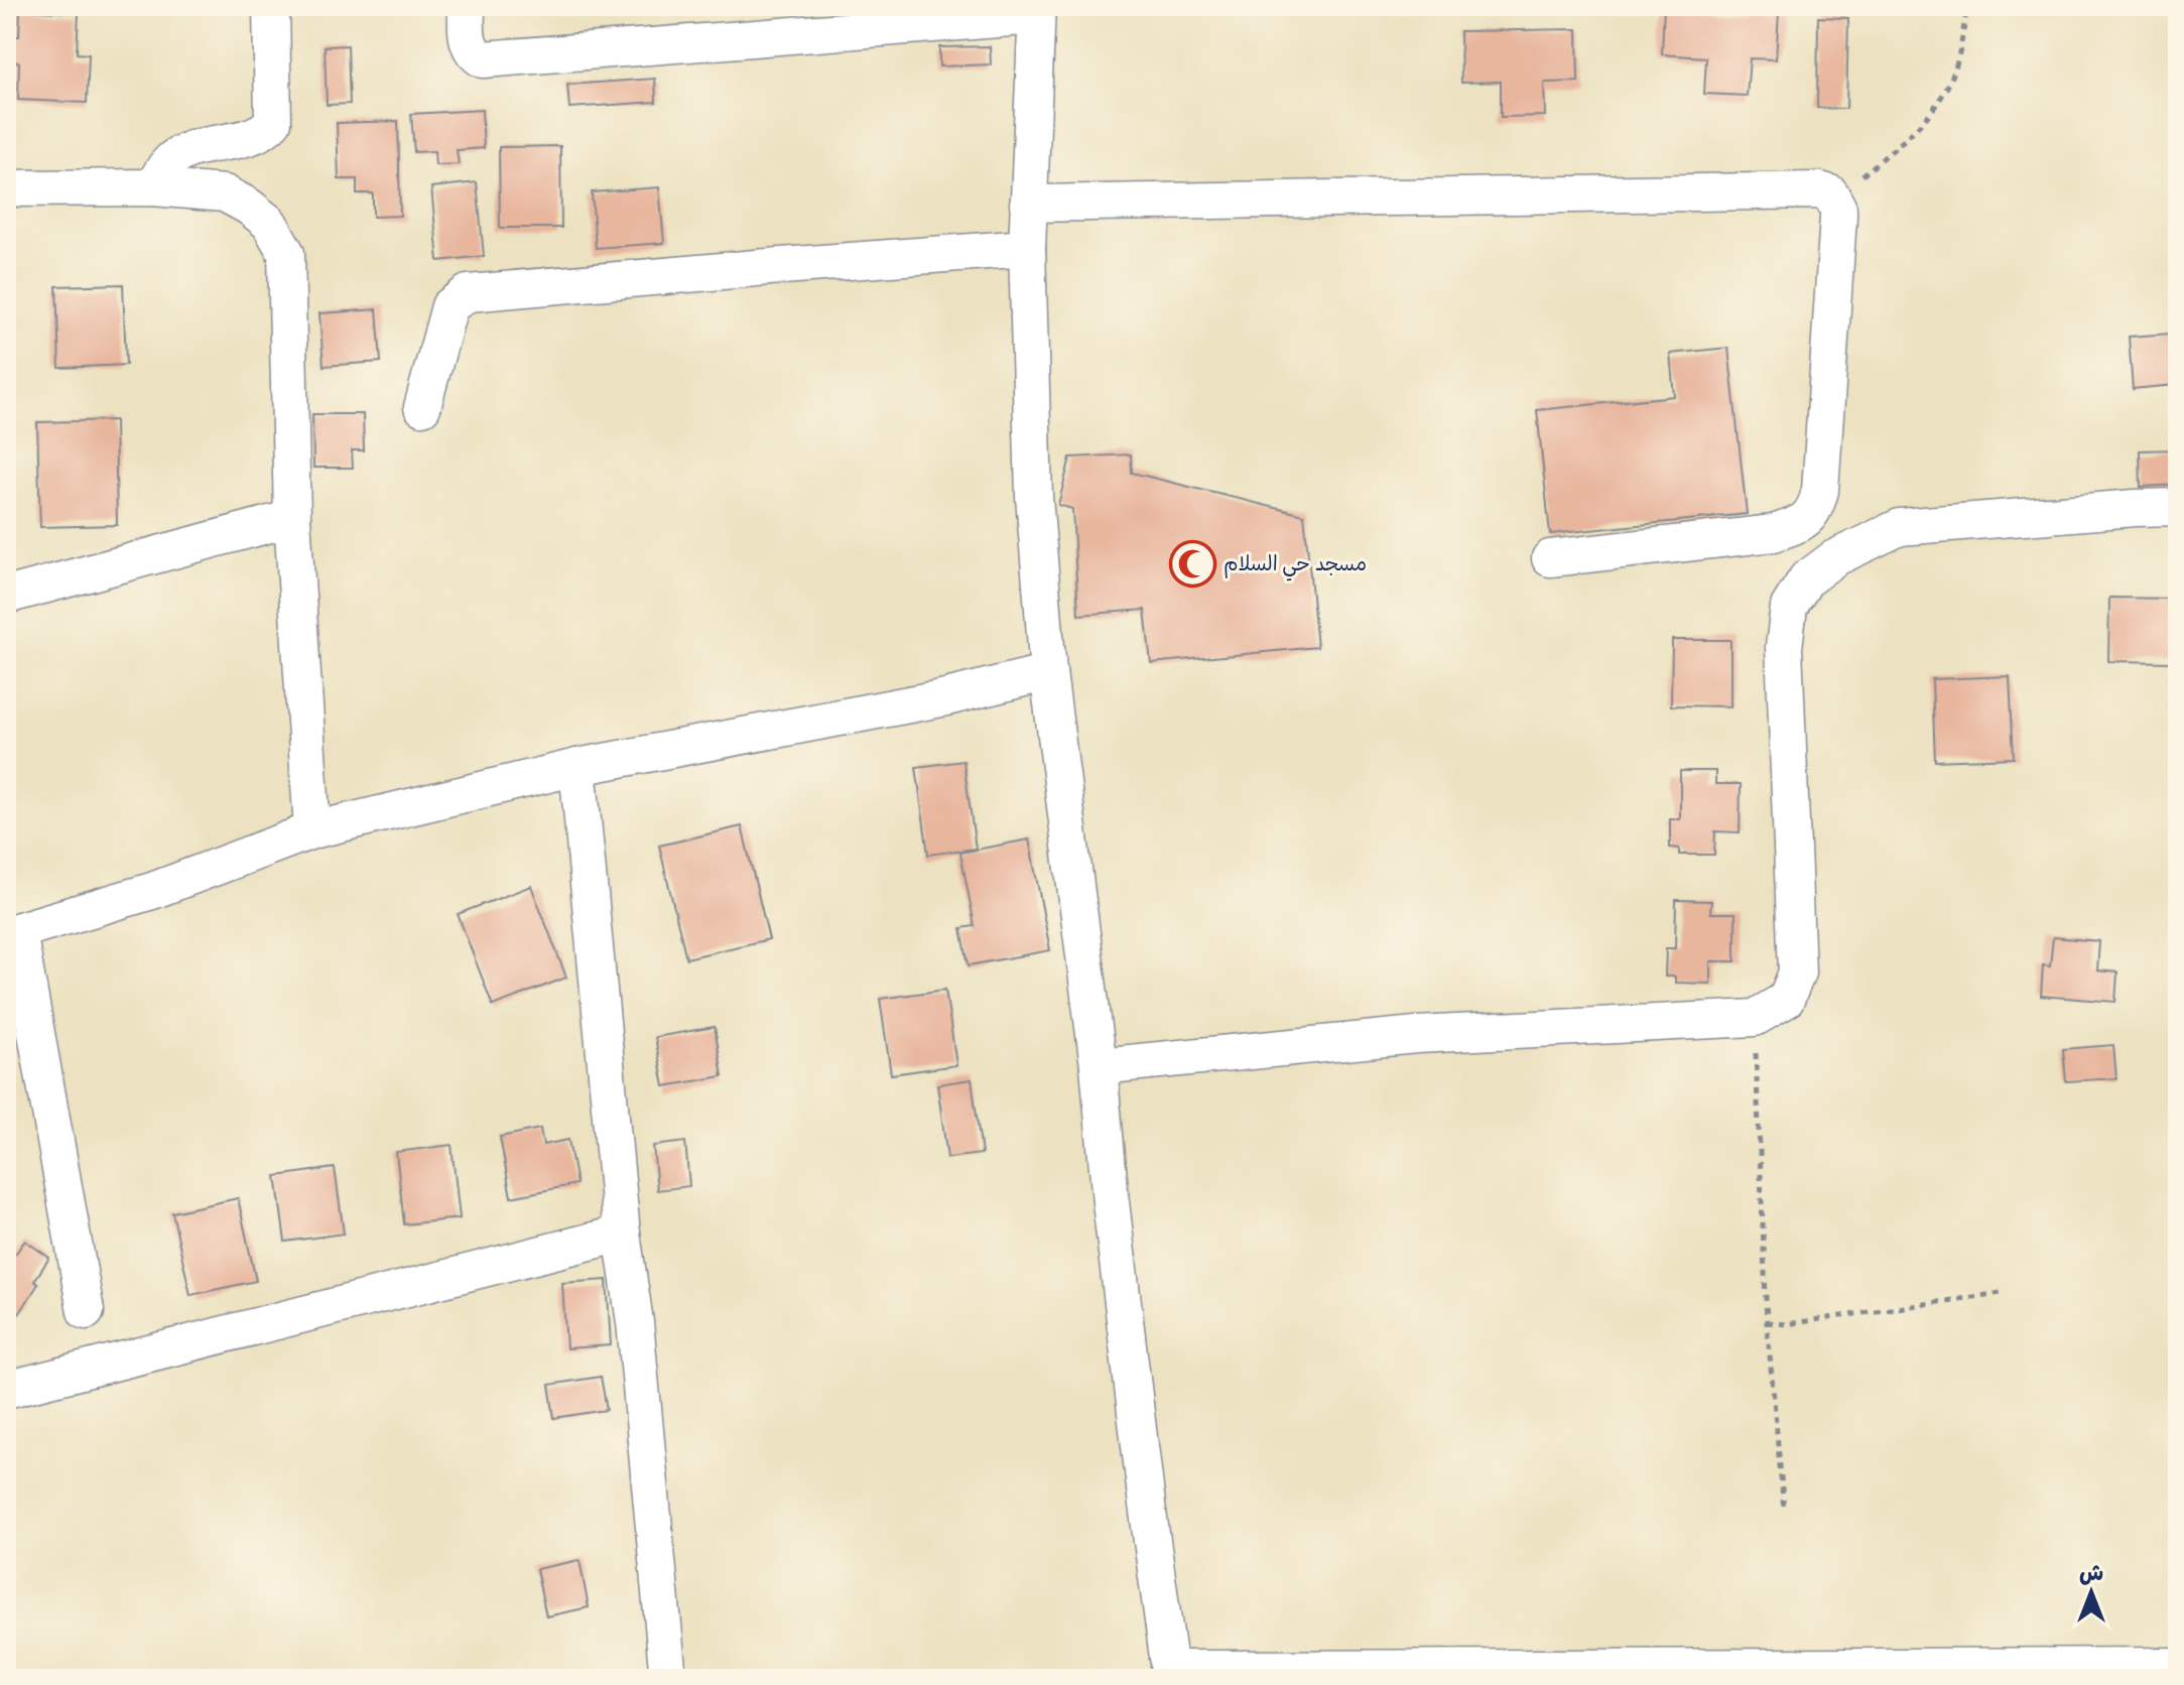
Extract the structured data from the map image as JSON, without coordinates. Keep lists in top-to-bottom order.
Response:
{
  "places": {
    "mosque": ["مسجد حي السلام"]
  },
  "north": "top"
}
